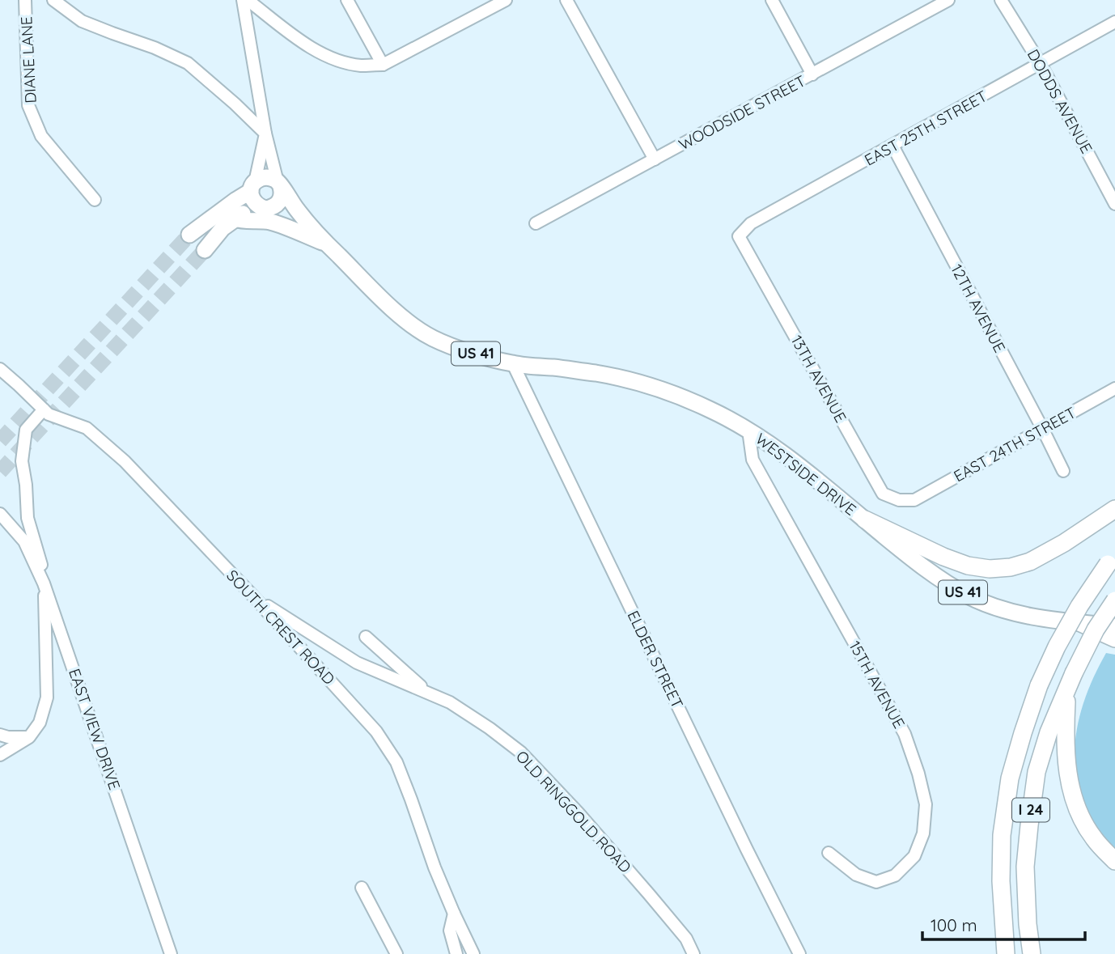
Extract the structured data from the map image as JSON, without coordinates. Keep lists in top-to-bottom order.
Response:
{
  "streets": {
    "highway": ["I 24"],
    "main road": ["US 41", "WESTSIDE DRIVE"],
    "street": [
      "DIANE LANE",
      "DODDS AVENUE",
      "WOODSIDE STREET",
      "EAST 25TH STREET",
      "12TH AVENUE",
      "13TH AVENUE",
      "EAST 24TH STREET",
      "SOUTH CREST ROAD",
      "ELDER STREET",
      "15TH AVENUE",
      "EAST VIEW DRIVE",
      "OLD RINGGOLD ROAD"
    ]
  },
  "crossings": [
    ["DODDS AVENUE", "EAST 25TH STREET"],
    ["EAST 25TH STREET", "12TH AVENUE"],
    ["EAST 25TH STREET", "13TH AVENUE"],
    ["12TH AVENUE", "EAST 24TH STREET"],
    ["13TH AVENUE", "EAST 24TH STREET"],
    ["WESTSIDE DRIVE", "ELDER STREET"],
    ["WESTSIDE DRIVE", "15TH AVENUE"],
    ["SOUTH CREST ROAD", "OLD RINGGOLD ROAD"]
  ],
  "scale_bar": "100 m"
}
